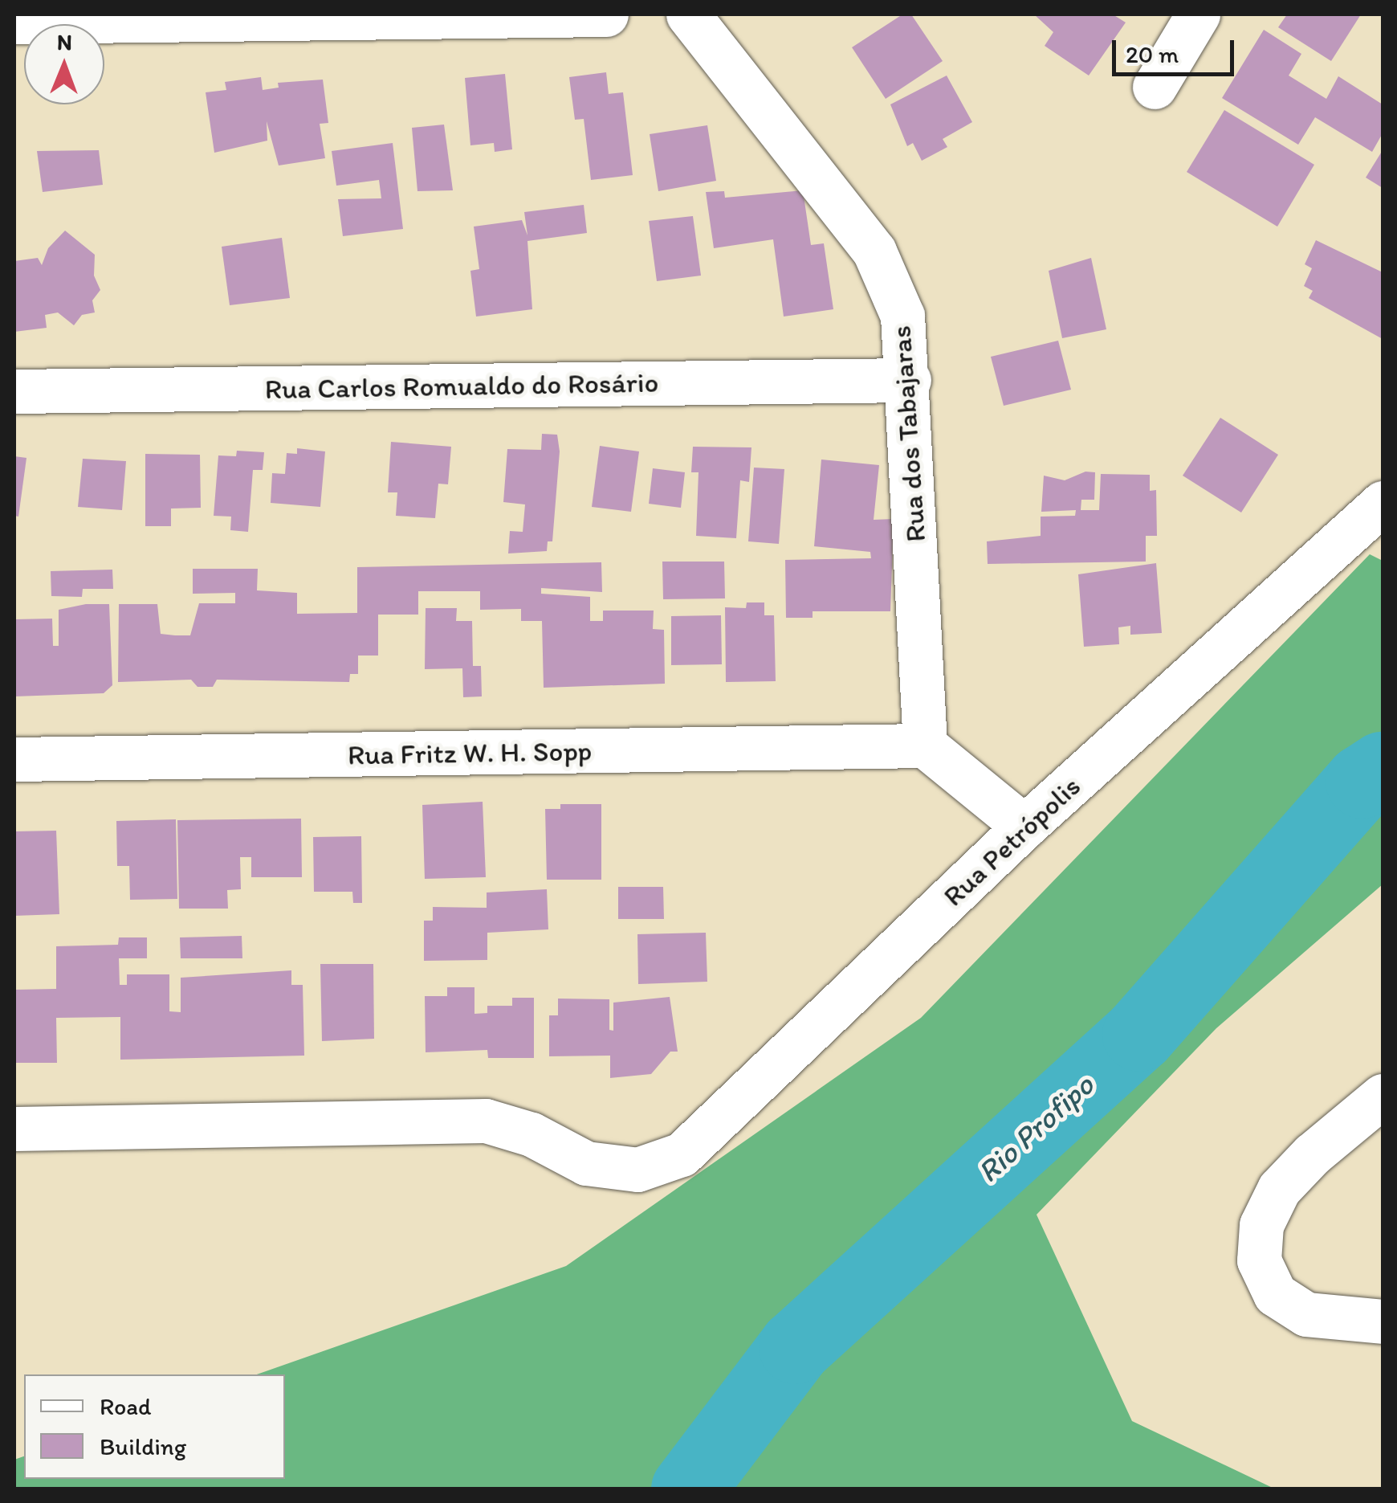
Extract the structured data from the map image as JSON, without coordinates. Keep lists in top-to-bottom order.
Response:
{
  "streets": {
    "street": [
      "Rua Carlos Romualdo do Rosário",
      "Rua dos Tabajaras",
      "Rua Fritz W. H. Sopp",
      "Rua Petrópolis"
    ]
  },
  "crossings": [
    ["Rua Carlos Romualdo do Rosário", "Rua dos Tabajaras"],
    ["Rua dos Tabajaras", "Rua Fritz W. H. Sopp"]
  ],
  "water": ["Rio Profipo"],
  "legend": ["Road", "Building"],
  "scale_bar": "20 m",
  "north": "top"
}
